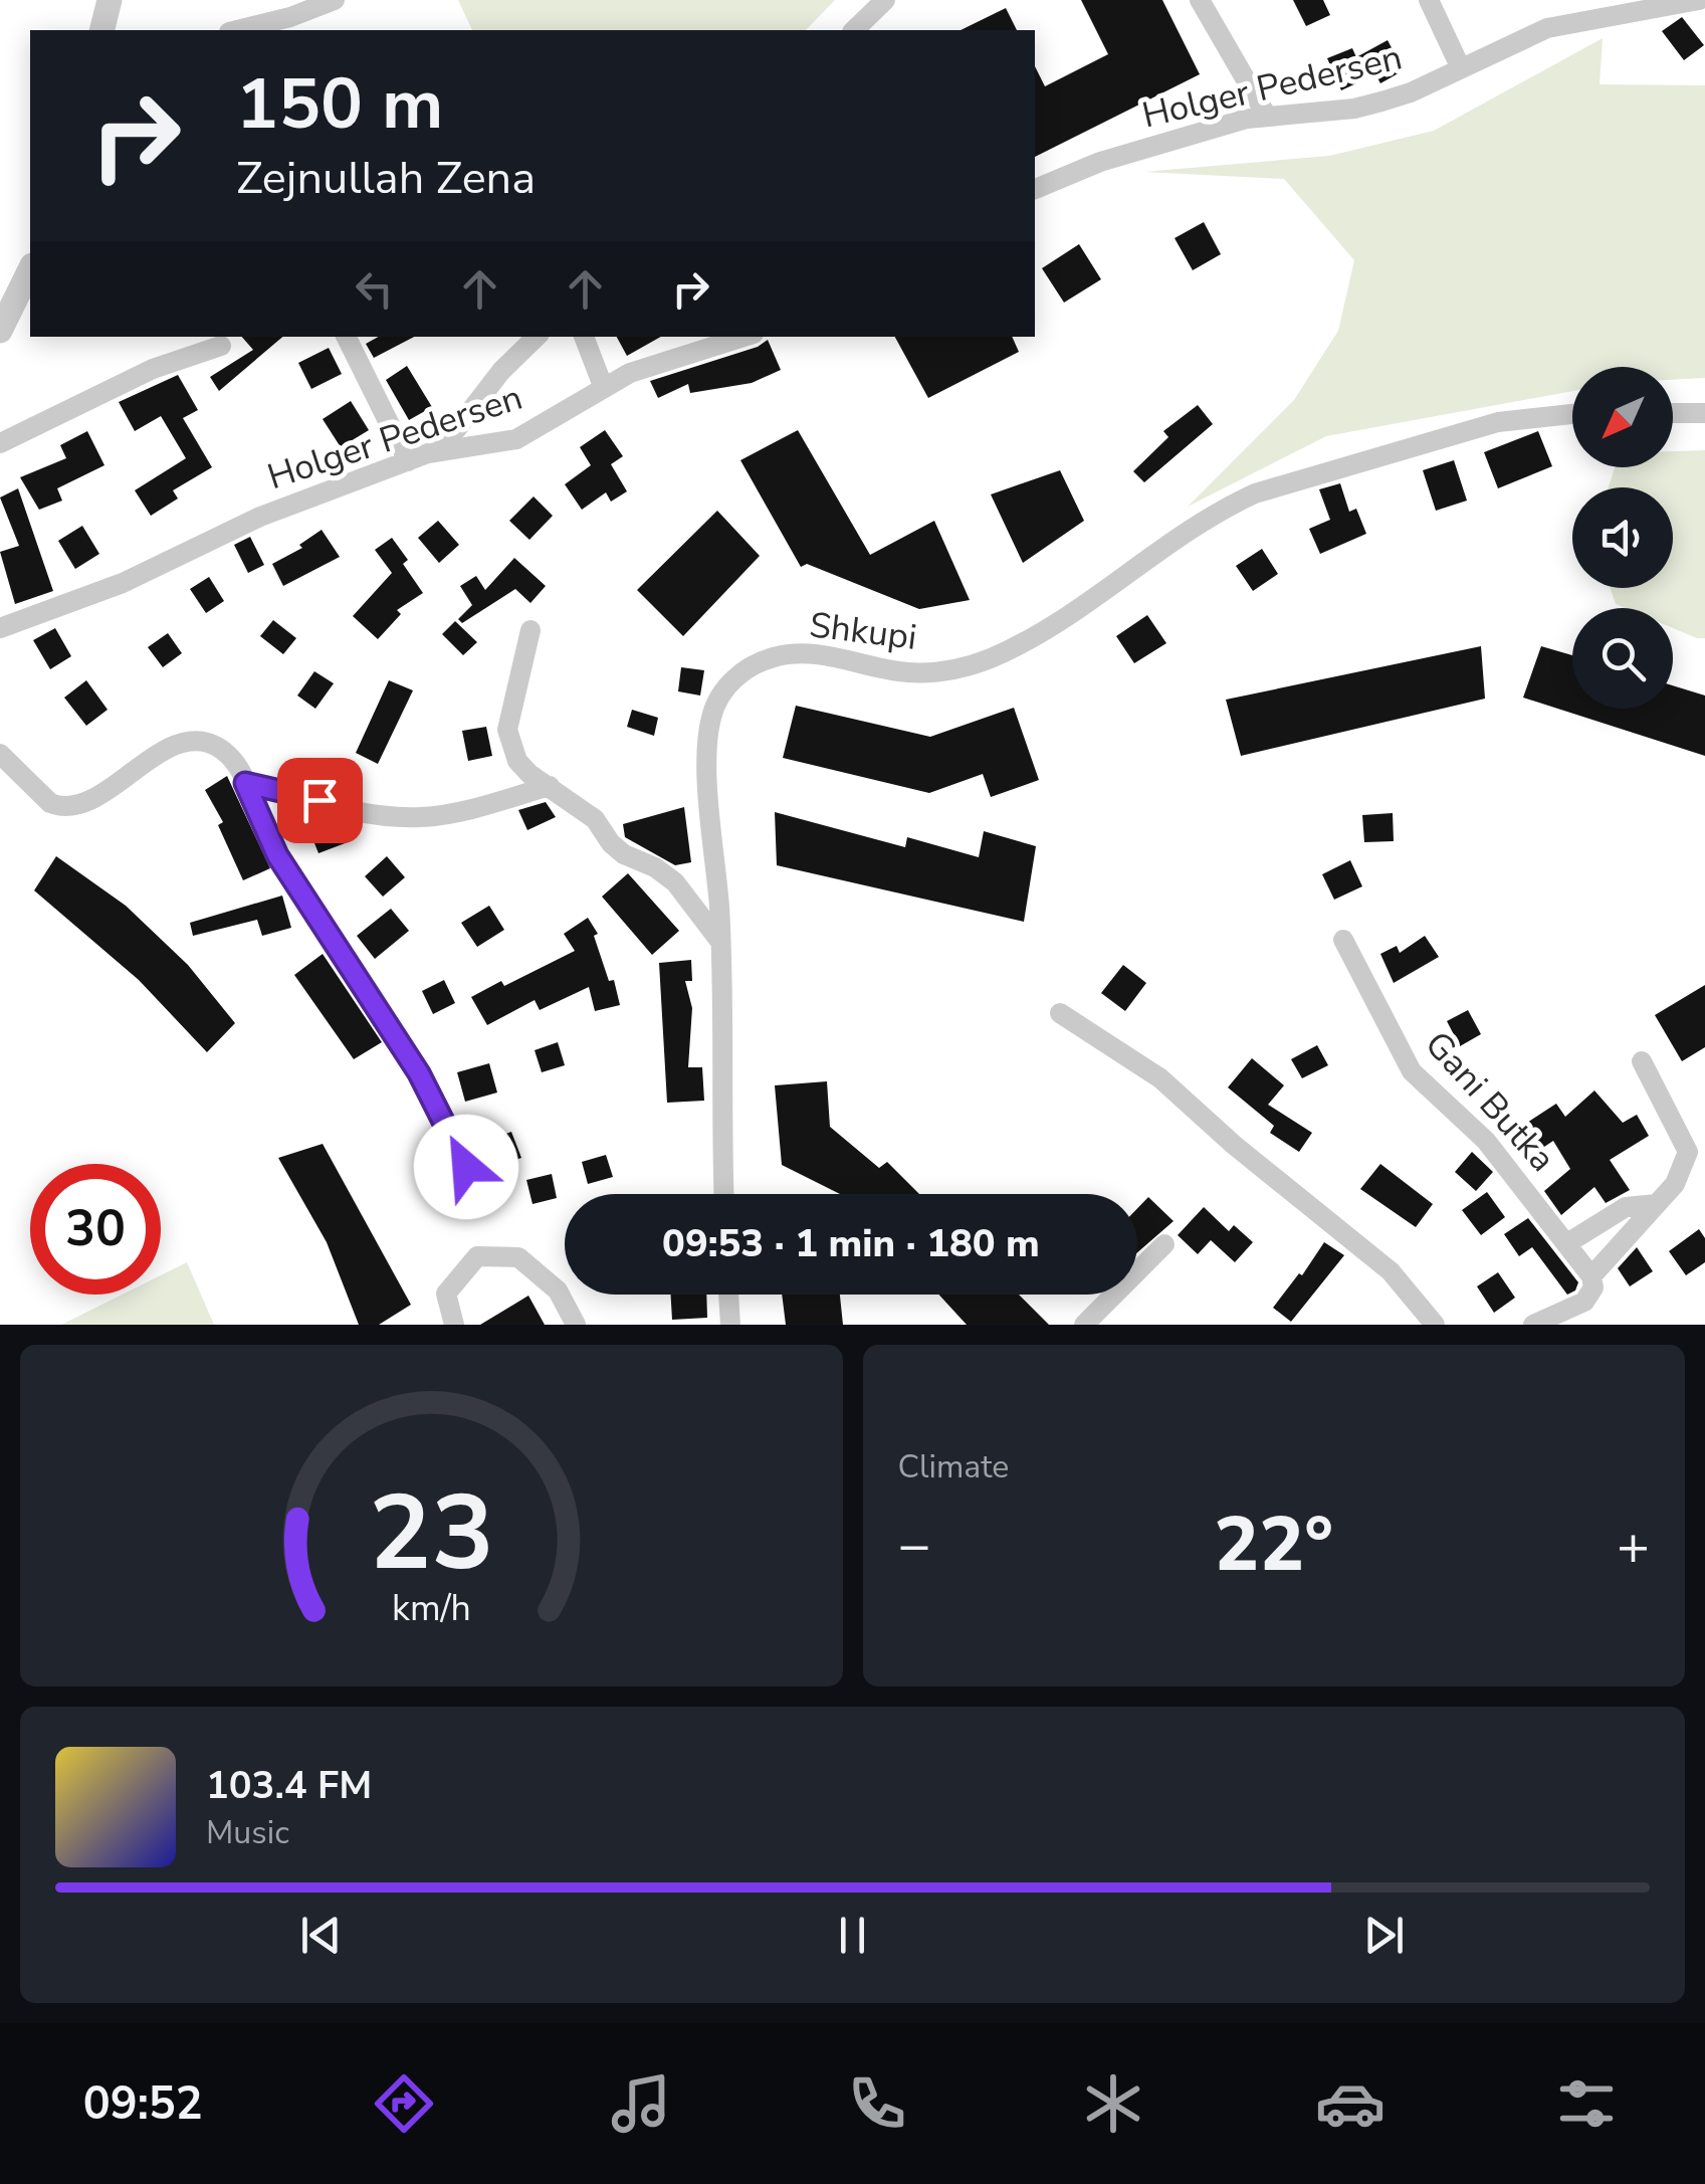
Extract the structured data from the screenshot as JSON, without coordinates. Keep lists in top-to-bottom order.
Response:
{
  "streets": {
    "street": ["Holger Pedersen", "Shkupi", "Gani Butka"]
  },
  "north": "bottom left",
  "page": {
    "turn": ["150 m", "Zejnullah Zena"],
    "limit": "30",
    "trip": "09:53 · 1 min · 180 m",
    "tile": "Climate",
    "heat": ["−", "22°", "+"],
    "song": ["103.4 FM", "Music"],
    "tabs": "09:52",
    "gauge": ["23", "km/h"]
  }
}
